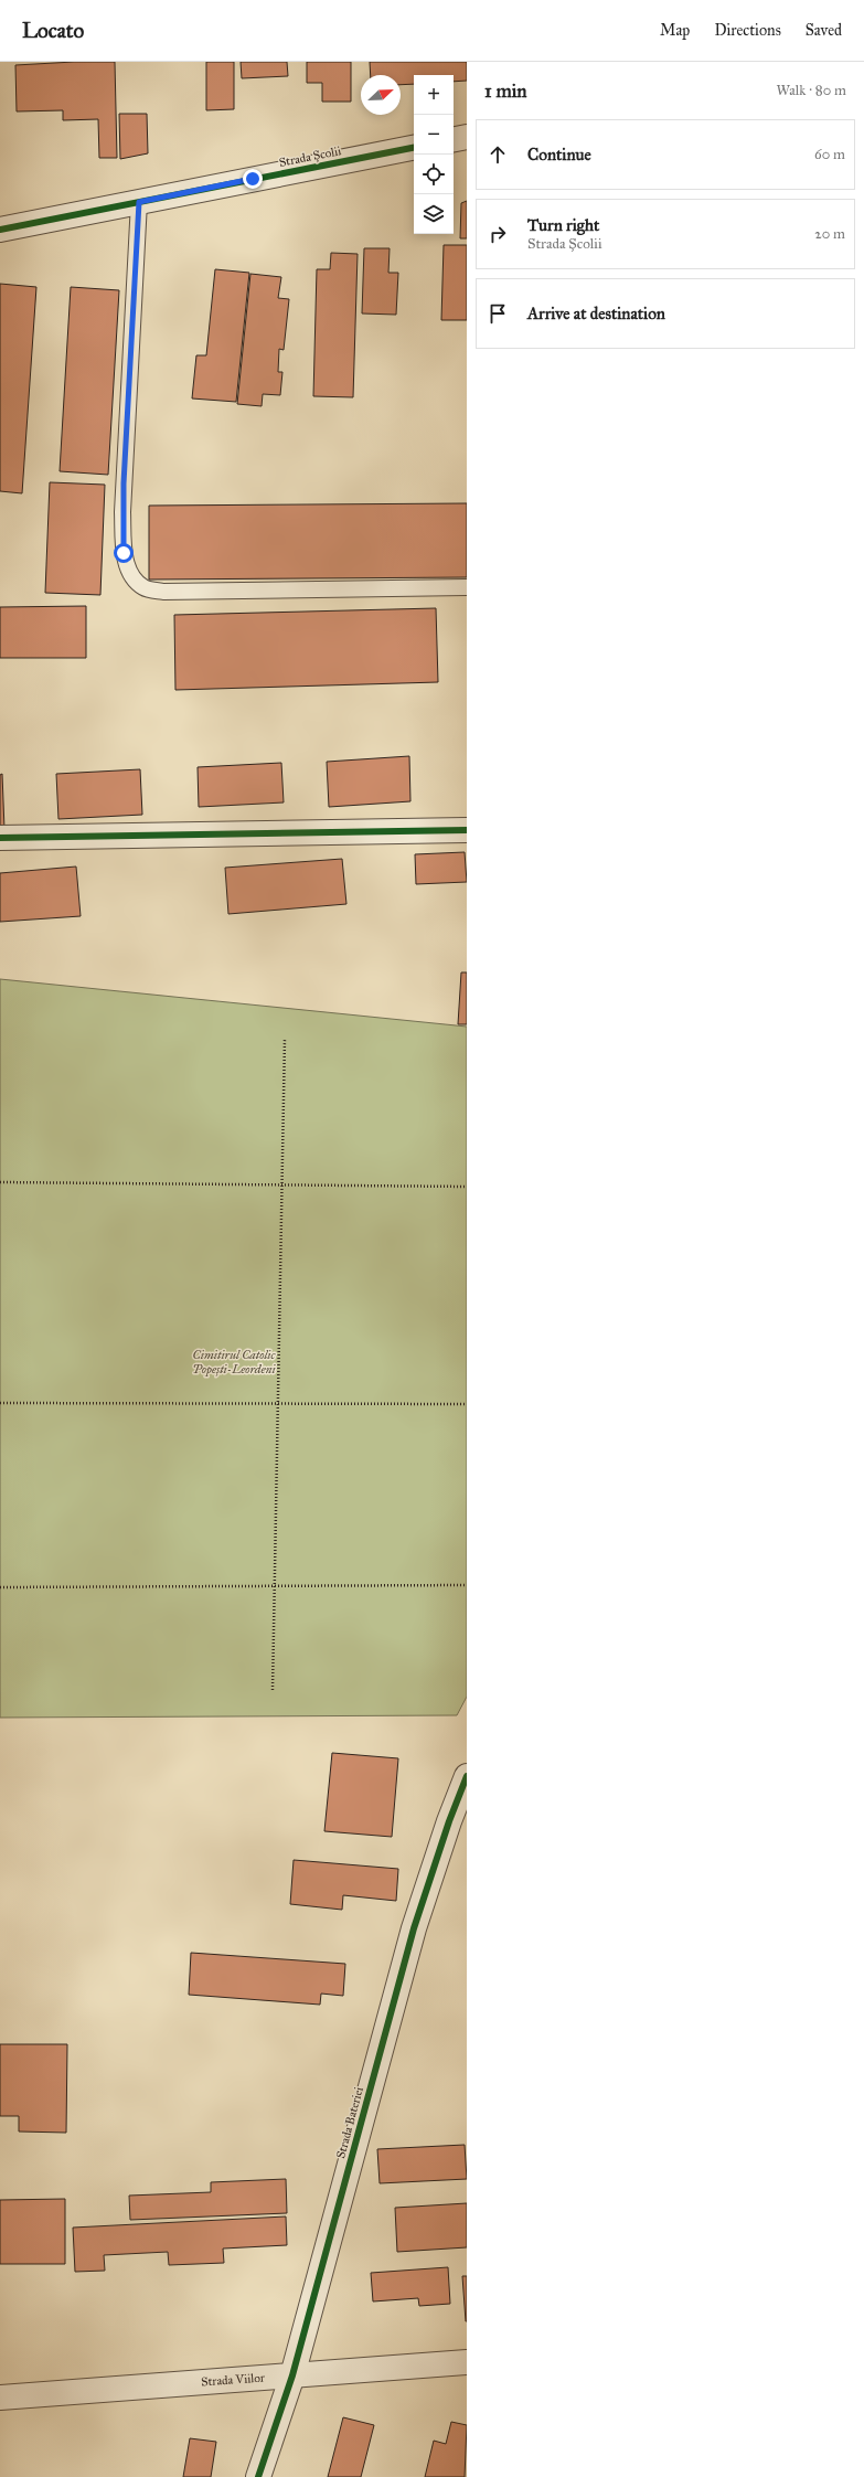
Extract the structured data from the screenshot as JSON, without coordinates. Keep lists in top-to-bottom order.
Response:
{
  "streets": {
    "street": ["Strada Școlii", "Strada Bateriei", "Strada Viilor"]
  },
  "crossings": [
    ["Strada Bateriei", "Strada Viilor"]
  ],
  "parks": ["Cimitirul Catolic Popești-Leordeni"],
  "north": "top right",
  "page": {
    "header": "Locato",
    "nav": ["Map", "Directions", "Saved"],
    "heading": ["1 min", "Walk · 80 m"],
    "map_buttons": ["+", "−"],
    "list": [
      ["Continue", "60 m"],
      ["Turn right", "Strada Școlii", "20 m"],
      "Arrive at destination"
    ]
  }
}
